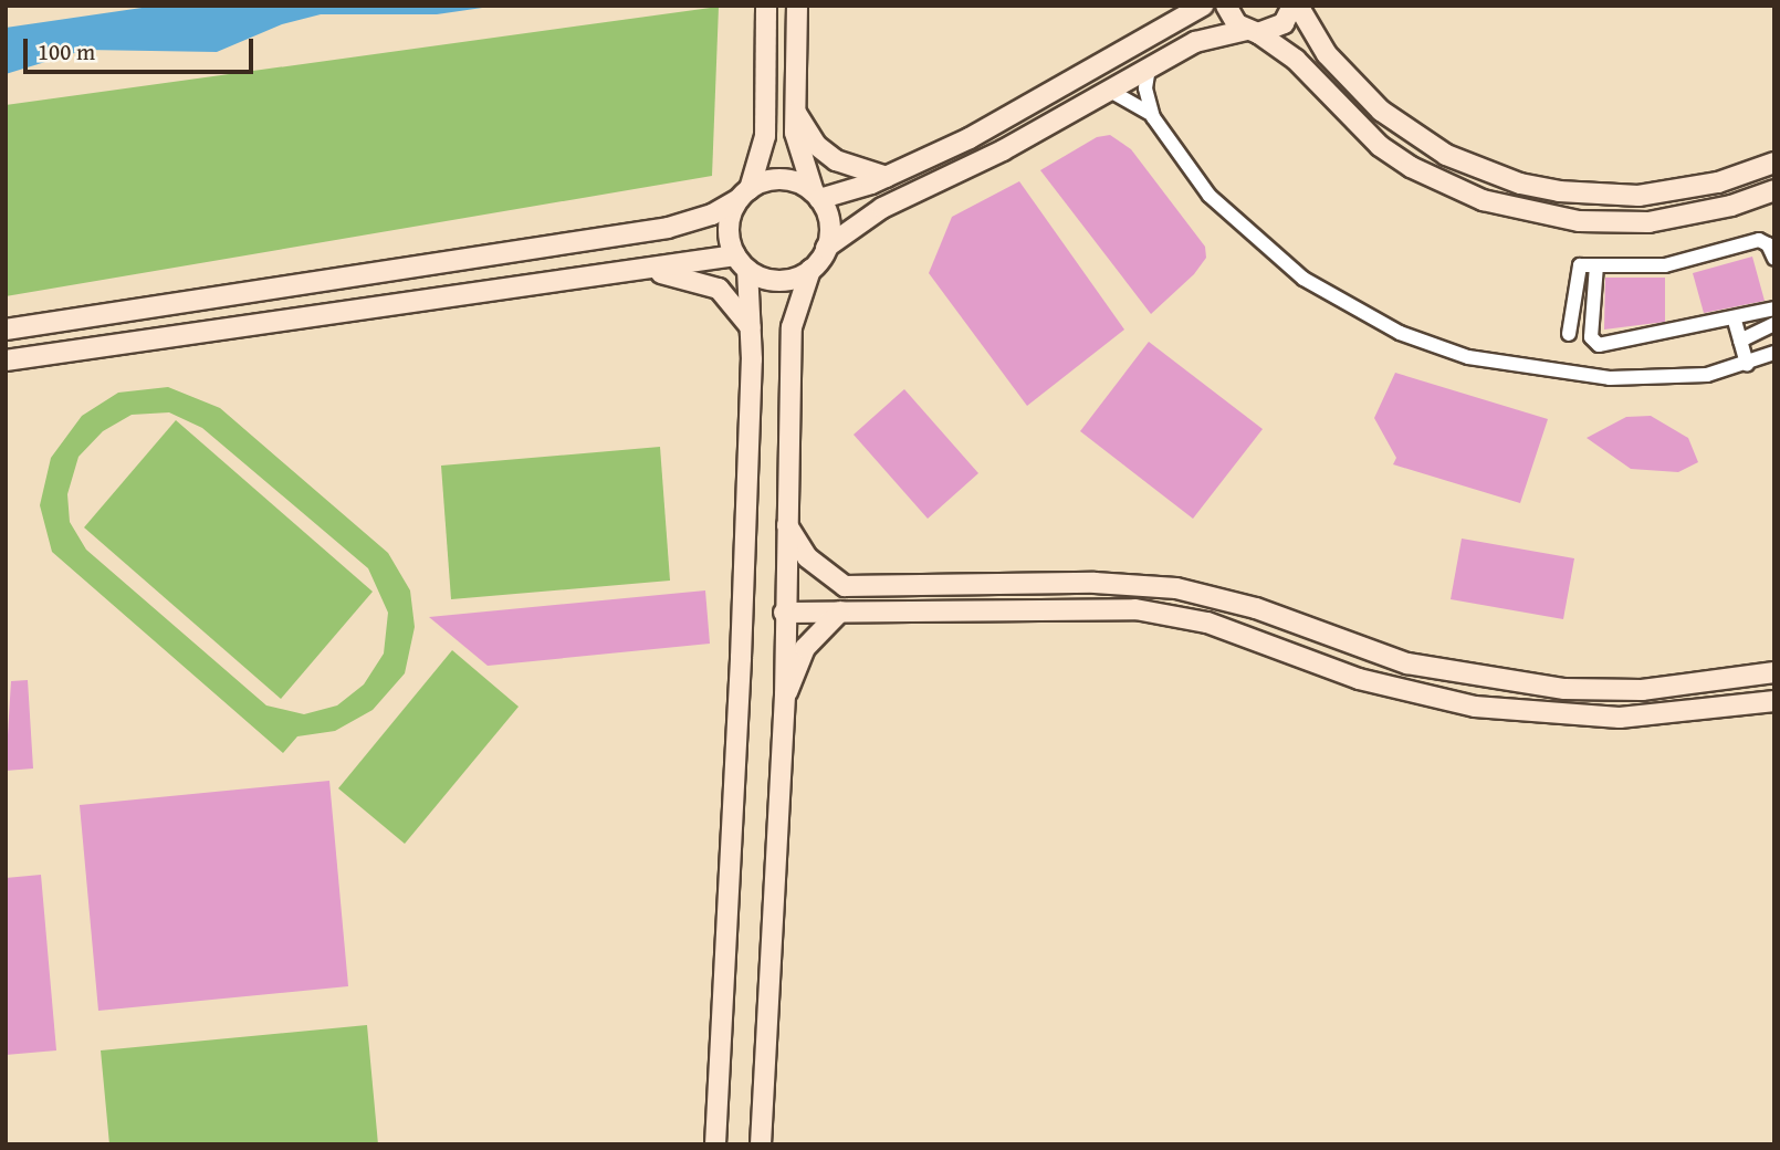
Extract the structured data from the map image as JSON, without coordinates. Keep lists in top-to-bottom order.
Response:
{
  "scale_bar": "100 m"
}
